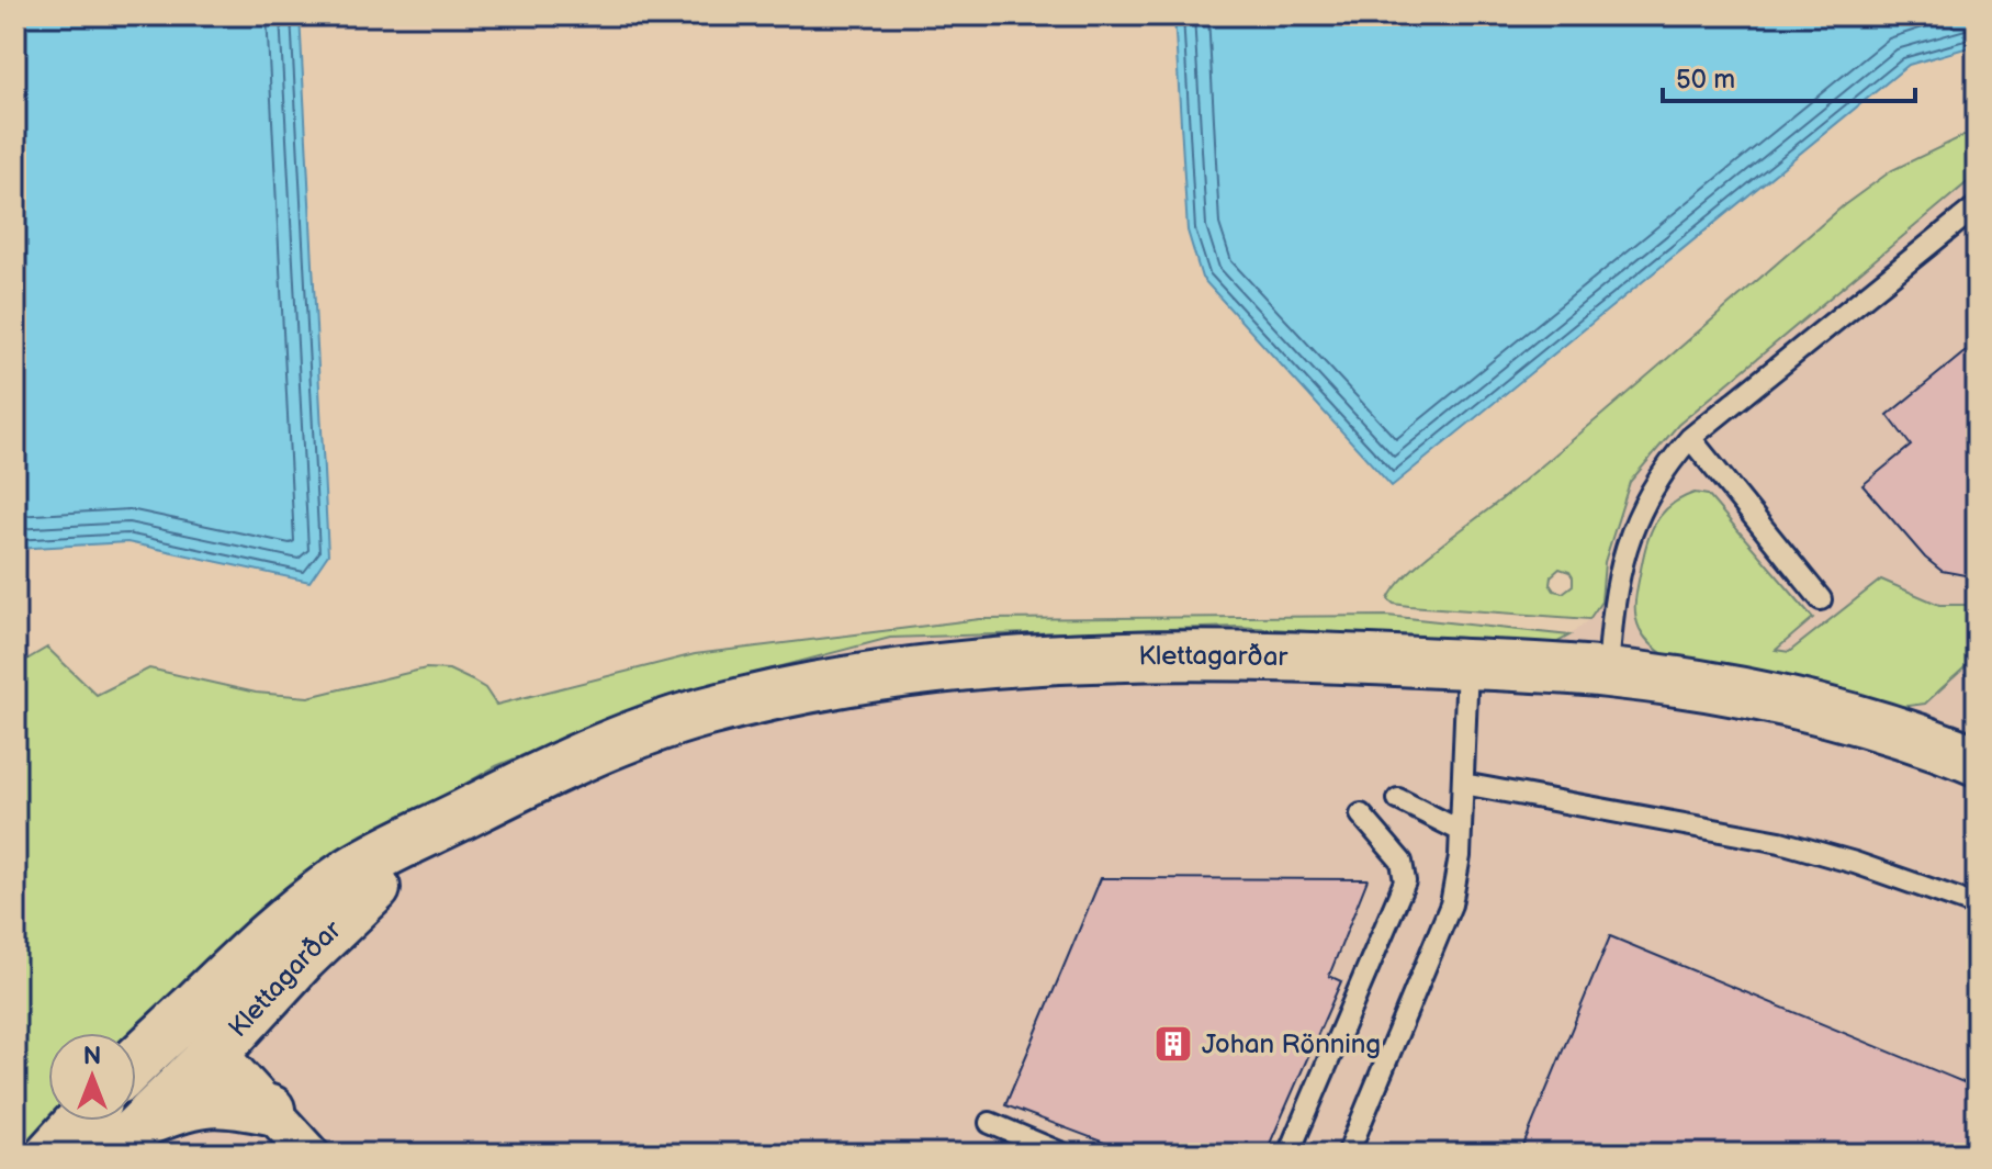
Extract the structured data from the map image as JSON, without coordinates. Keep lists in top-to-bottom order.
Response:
{
  "streets": {
    "main road": ["Klettagarðar"]
  },
  "places": {
    "building": ["Johan Rönning"]
  },
  "scale_bar": "50 m",
  "north": "top"
}
